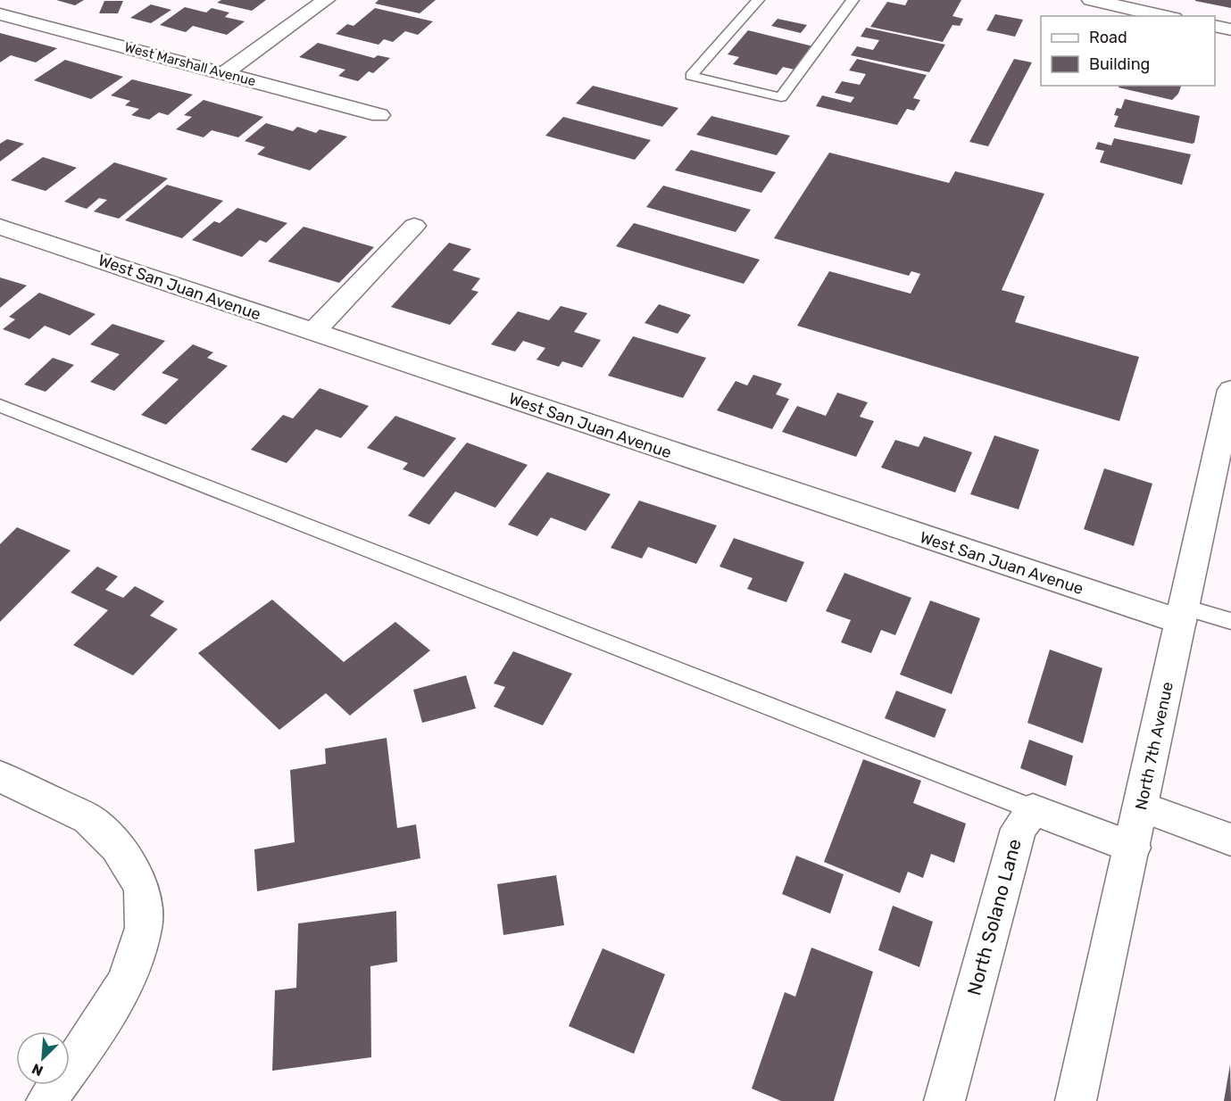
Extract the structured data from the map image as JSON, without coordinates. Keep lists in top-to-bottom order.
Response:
{
  "streets": {
    "street": [
      "West Marshall Avenue",
      "West San Juan Avenue",
      "North 7th Avenue",
      "North Solano Lane"
    ]
  },
  "crossings": [
    ["West San Juan Avenue", "North 7th Avenue"]
  ],
  "legend": ["Road", "Building"],
  "north": "bottom left"
}
